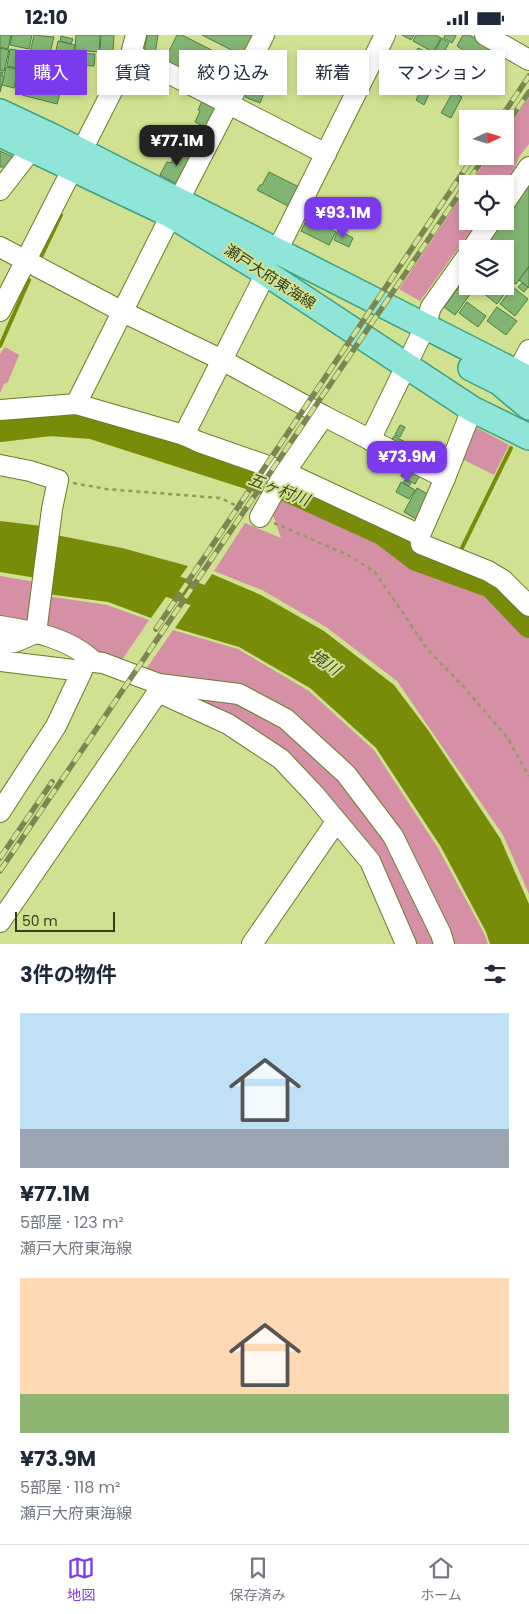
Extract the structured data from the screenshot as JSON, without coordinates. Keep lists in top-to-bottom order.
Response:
{
  "streets": {
    "main road": ["瀬戸大府東海線"]
  },
  "water": ["五ヶ村川", "境川"],
  "scale_bar": "50 m",
  "north": "right",
  "page": {
    "status": "12:10",
    "chip": [
      "購入",
      "賃貸",
      "絞り込み",
      "新着",
      "マンション"
    ],
    "price": ["¥77.1M", "¥93.1M", "¥73.9M"],
    "scale": "50 m",
    "heading": "3件の物件",
    "list": [
      {
        "name": "¥77.1M",
        "note": "5部屋 · 123 m² · 瀬戸大府東海線"
      },
      {
        "name": "¥73.9M",
        "note": "5部屋 · 118 m² · 瀬戸大府東海線"
      }
    ],
    "tabs": ["地図", "保存済み", "ホーム"]
  }
}
